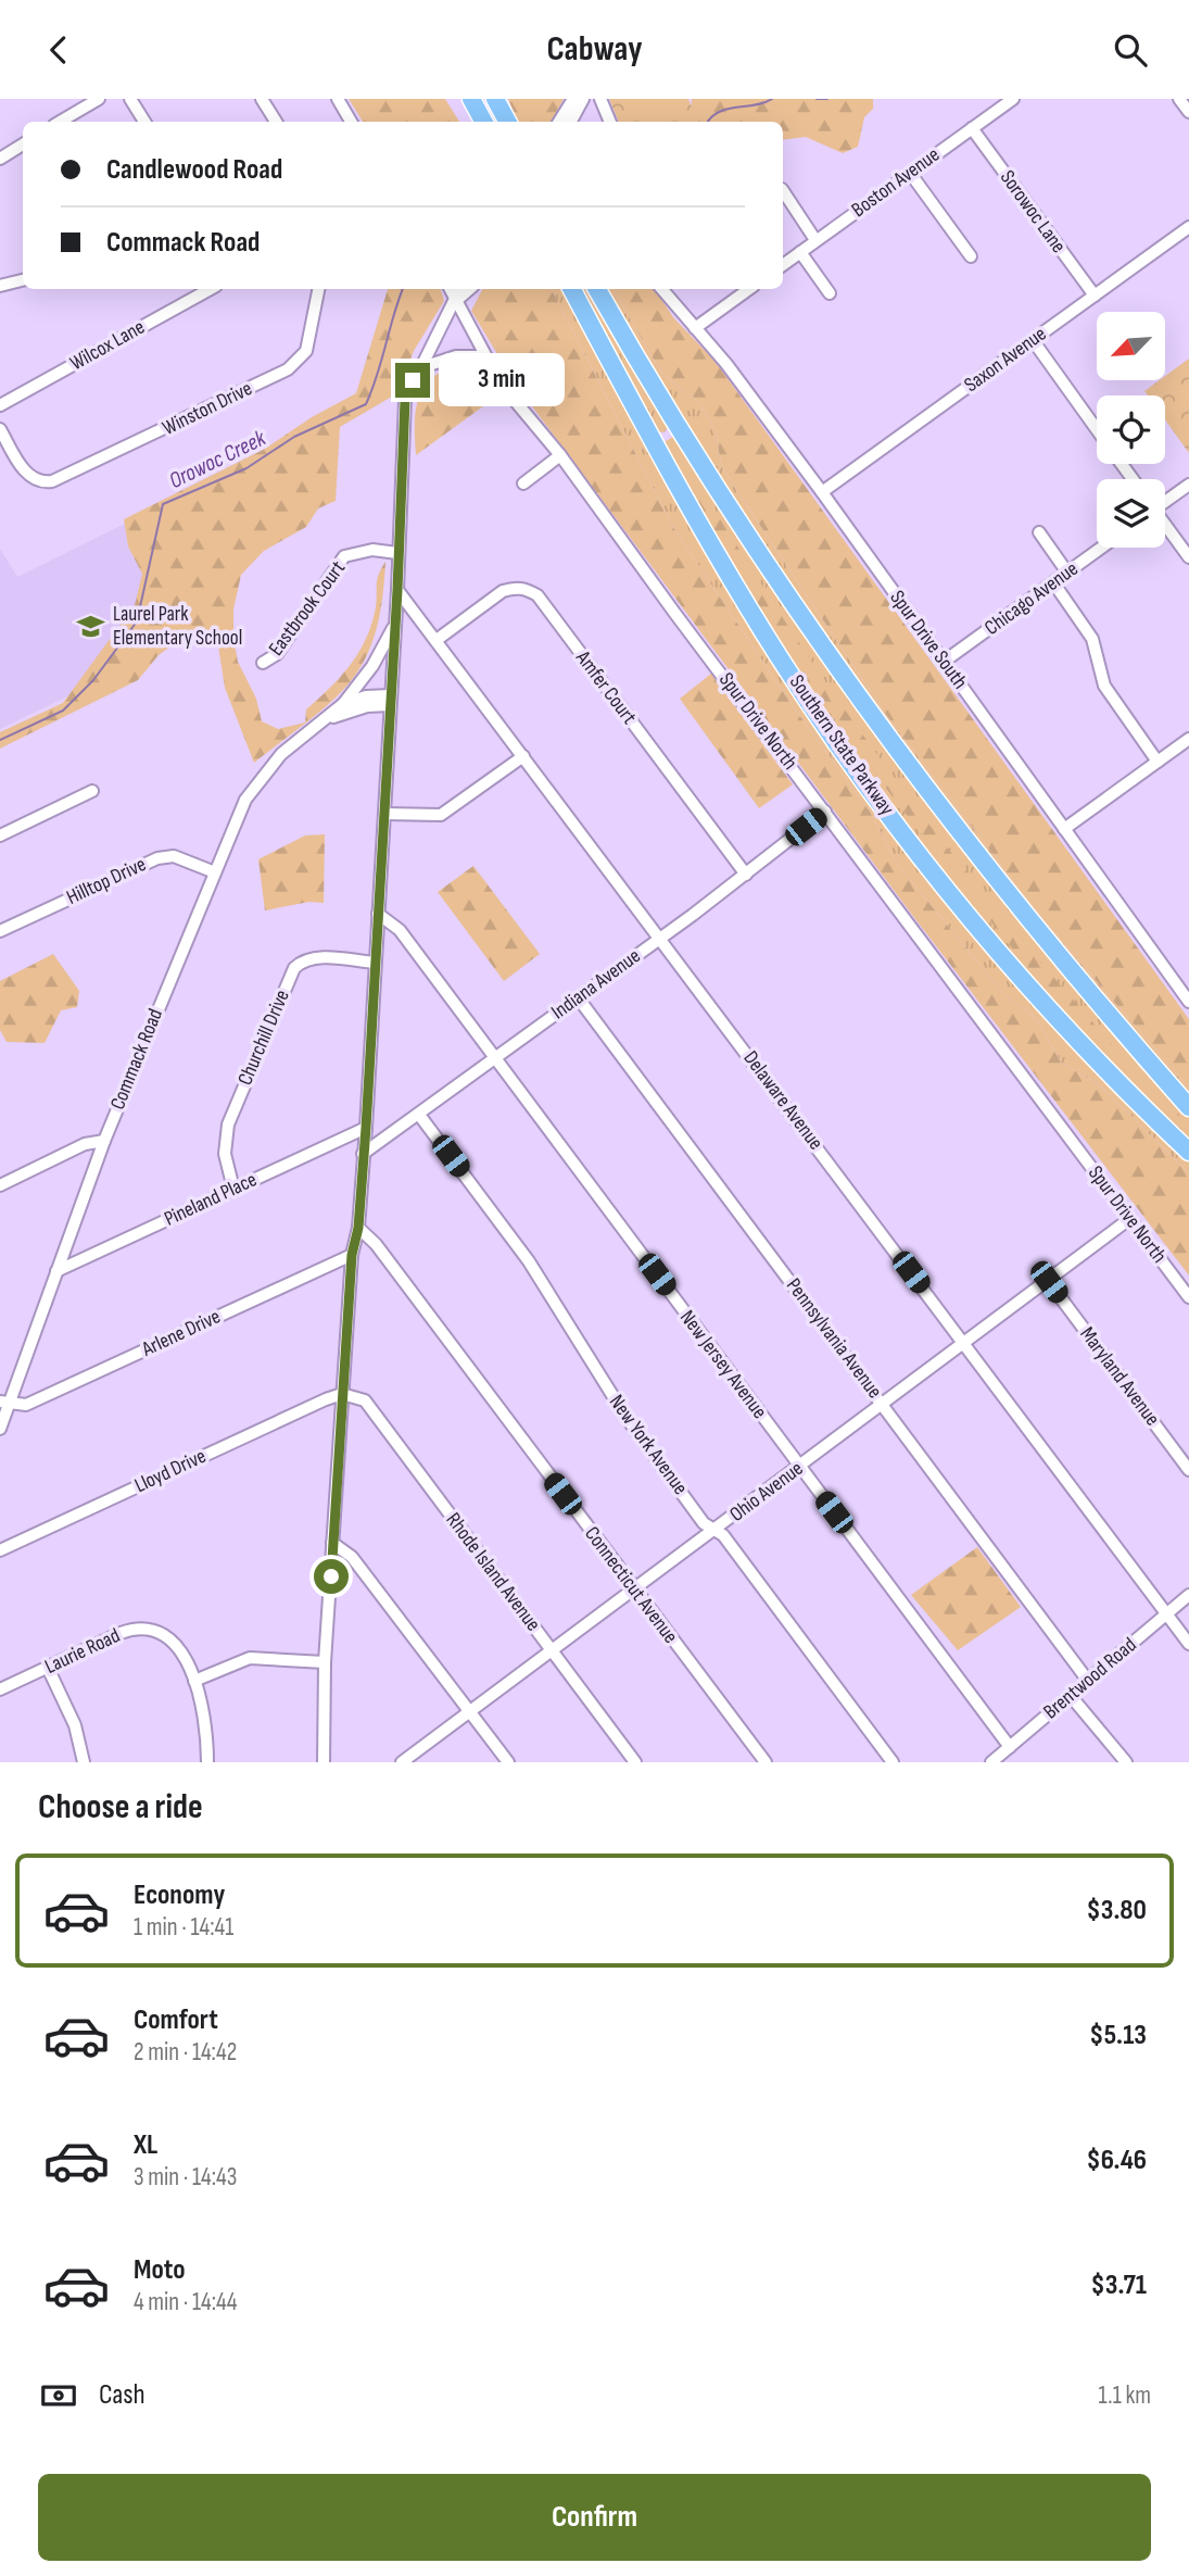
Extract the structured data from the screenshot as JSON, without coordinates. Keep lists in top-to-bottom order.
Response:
{
  "streets": {
    "highway": ["Southern State Parkway"],
    "street": [
      "Boston Avenue",
      "Sorowoc Lane",
      "Wilcox Lane",
      "Saxon Avenue",
      "Winston Drive",
      "Chicago Avenue",
      "Eastbrook Court",
      "Spur Drive South",
      "Amfer Court",
      "Spur Drive North",
      "Hilltop Drive",
      "Indiana Avenue",
      "Churchill Drive",
      "Commack Road",
      "Delaware Avenue",
      "Pineland Place",
      "Arlene Drive",
      "Pennsylvania Avenue",
      "New Jersey Avenue",
      "Maryland Avenue",
      "New York Avenue",
      "Lloyd Drive",
      "Ohio Avenue",
      "Rhode Island Avenue",
      "Connecticut Avenue",
      "Laurie Road",
      "Brentwood Road"
    ]
  },
  "crossings": [
    ["Boston Avenue", "Sorowoc Lane"],
    ["Sorowoc Lane", "Saxon Avenue"],
    ["Saxon Avenue", "Spur Drive South"],
    ["Chicago Avenue", "Spur Drive South"],
    ["Amfer Court", "Indiana Avenue"],
    ["Amfer Court", "Delaware Avenue"],
    ["Spur Drive North", "Indiana Avenue"],
    ["Spur Drive North", "Ohio Avenue"],
    ["Hilltop Drive", "Commack Road"],
    ["Indiana Avenue", "Delaware Avenue"],
    ["Indiana Avenue", "Pennsylvania Avenue"],
    ["Indiana Avenue", "New Jersey Avenue"],
    ["Indiana Avenue", "New York Avenue"],
    ["Churchill Drive", "Pineland Place"],
    ["Commack Road", "Pineland Place"],
    ["Commack Road", "Arlene Drive"],
    ["Delaware Avenue", "Ohio Avenue"],
    ["Delaware Avenue", "Brentwood Road"],
    ["Pennsylvania Avenue", "Ohio Avenue"],
    ["Pennsylvania Avenue", "Brentwood Road"],
    ["New Jersey Avenue", "Ohio Avenue"],
    ["New Jersey Avenue", "Brentwood Road"],
    ["Maryland Avenue", "Ohio Avenue"],
    ["New York Avenue", "Ohio Avenue"],
    ["Lloyd Drive", "Rhode Island Avenue"],
    ["Ohio Avenue", "Rhode Island Avenue"],
    ["Ohio Avenue", "Connecticut Avenue"]
  ],
  "water": ["Orowoc Creek"],
  "places": {
    "school or university": ["Laurel Park Elementary School"]
  },
  "north": "bottom left",
  "page": {
    "header": "Cabway",
    "banner": ["Candlewood Road", "Commack Road"],
    "bubble": "3 min",
    "heading": "Choose a ride",
    "list": [
      {
        "name": "Economy",
        "note": "1 min · 14:41",
        "value": "$3.80"
      },
      {
        "name": "Comfort",
        "note": "2 min · 14:42",
        "value": "$5.13"
      },
      {
        "name": "XL",
        "note": "3 min · 14:43",
        "value": "$6.46"
      },
      {
        "name": "Moto",
        "note": "4 min · 14:44",
        "value": "$3.71"
      }
    ],
    "pay": ["Cash", "1.1 km"],
    "buttons": "Confirm"
  }
}
